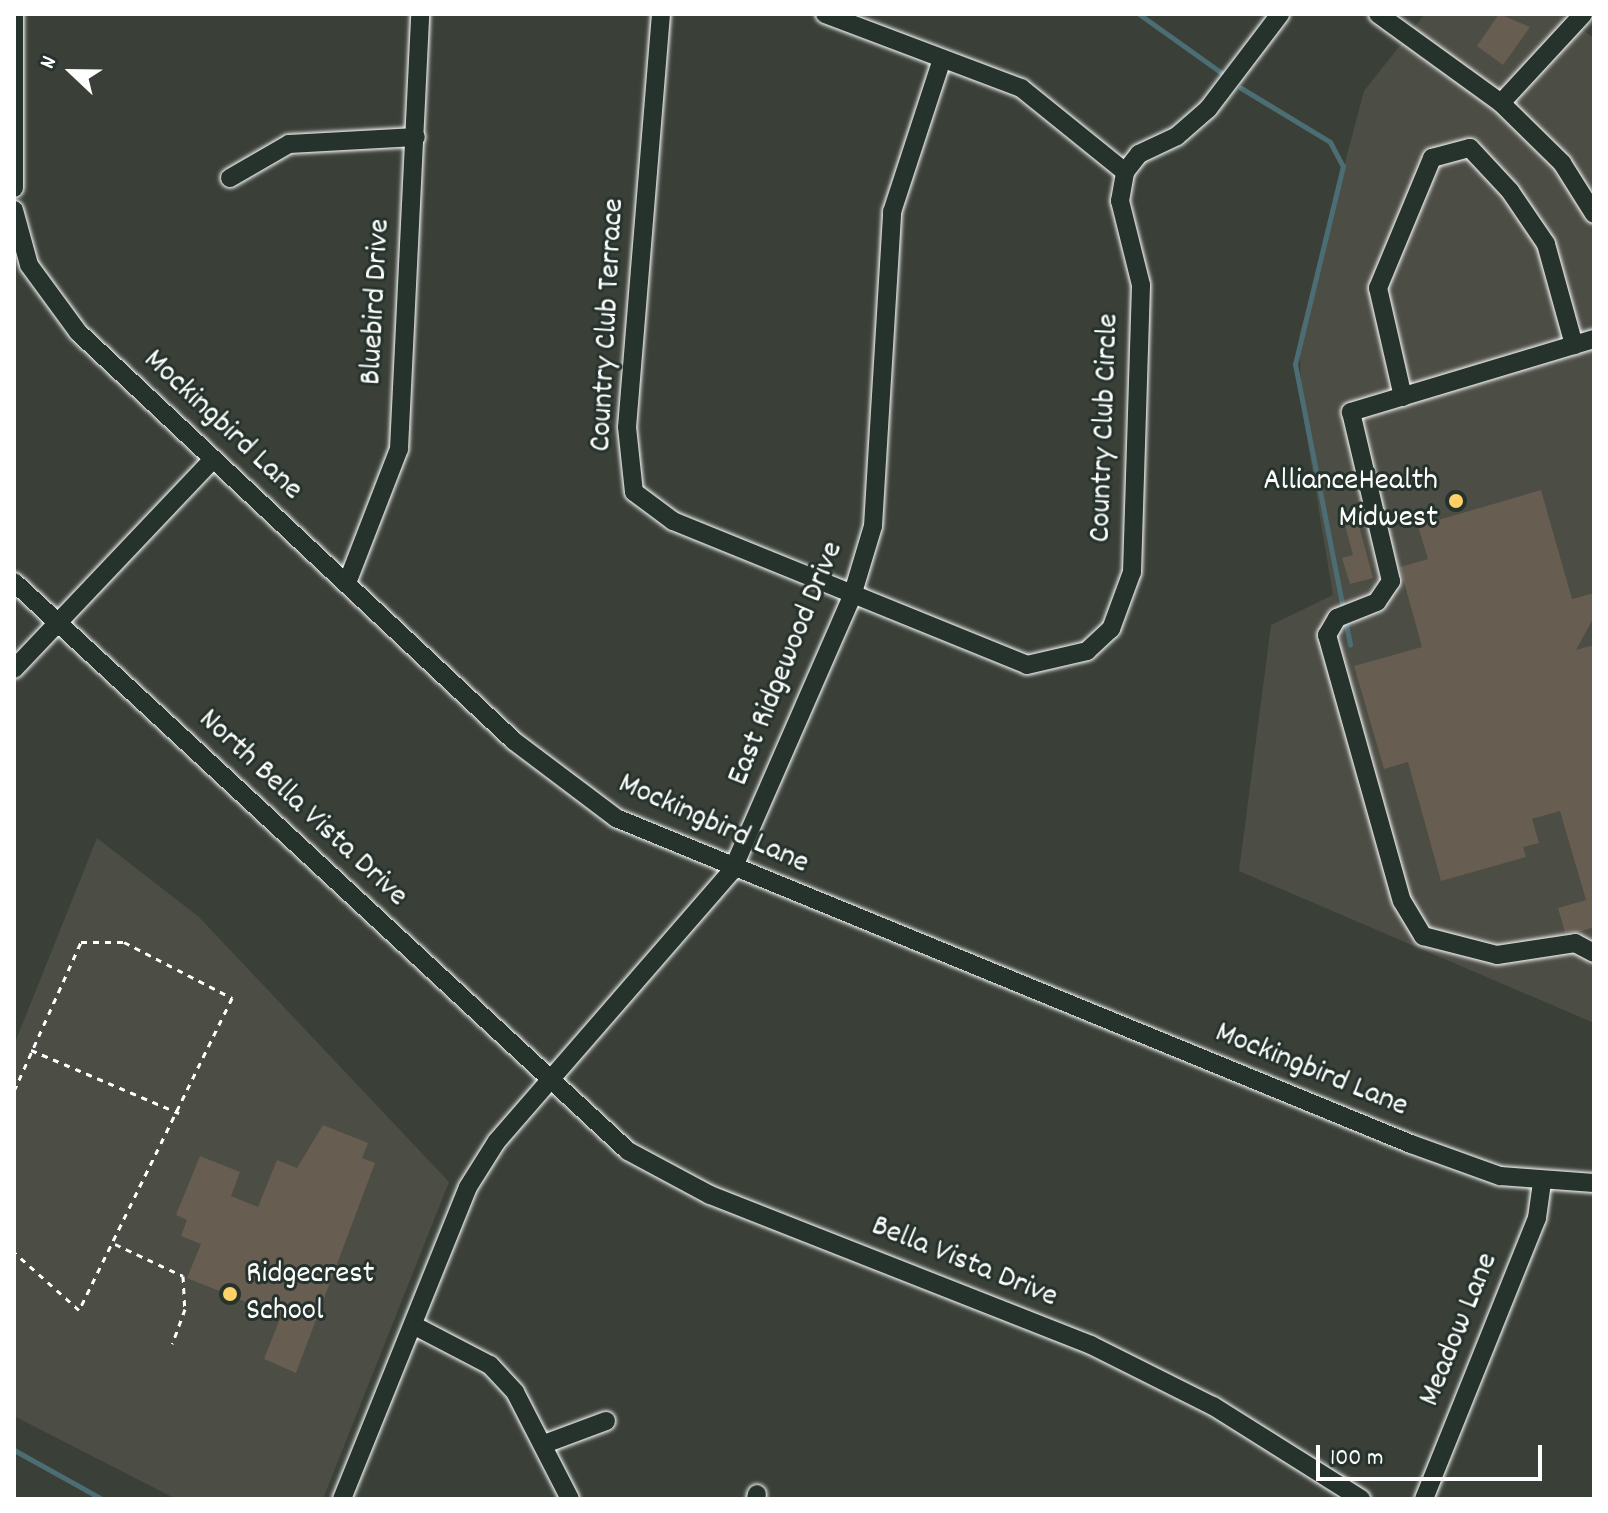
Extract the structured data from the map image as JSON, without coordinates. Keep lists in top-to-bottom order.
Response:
{
  "streets": {
    "street": [
      "Bluebird Drive",
      "Country Club Terrace",
      "Mockingbird Lane",
      "Country Club Circle",
      "East Ridgewood Drive",
      "North Bella Vista Drive",
      "Bella Vista Drive",
      "Meadow Lane"
    ]
  },
  "crossings": [
    ["Bluebird Drive", "Mockingbird Lane"],
    ["Country Club Terrace", "Country Club Circle"],
    ["Country Club Terrace", "East Ridgewood Drive"],
    ["Mockingbird Lane", "East Ridgewood Drive"],
    ["Mockingbird Lane", "Meadow Lane"],
    ["Country Club Circle", "East Ridgewood Drive"],
    ["East Ridgewood Drive", "North Bella Vista Drive"],
    ["East Ridgewood Drive", "Bella Vista Drive"],
    ["North Bella Vista Drive", "Bella Vista Drive"]
  ],
  "places": ["AllianceHealth Midwest", "Ridgecrest School"],
  "scale_bar": "100 m",
  "north": "left"
}
